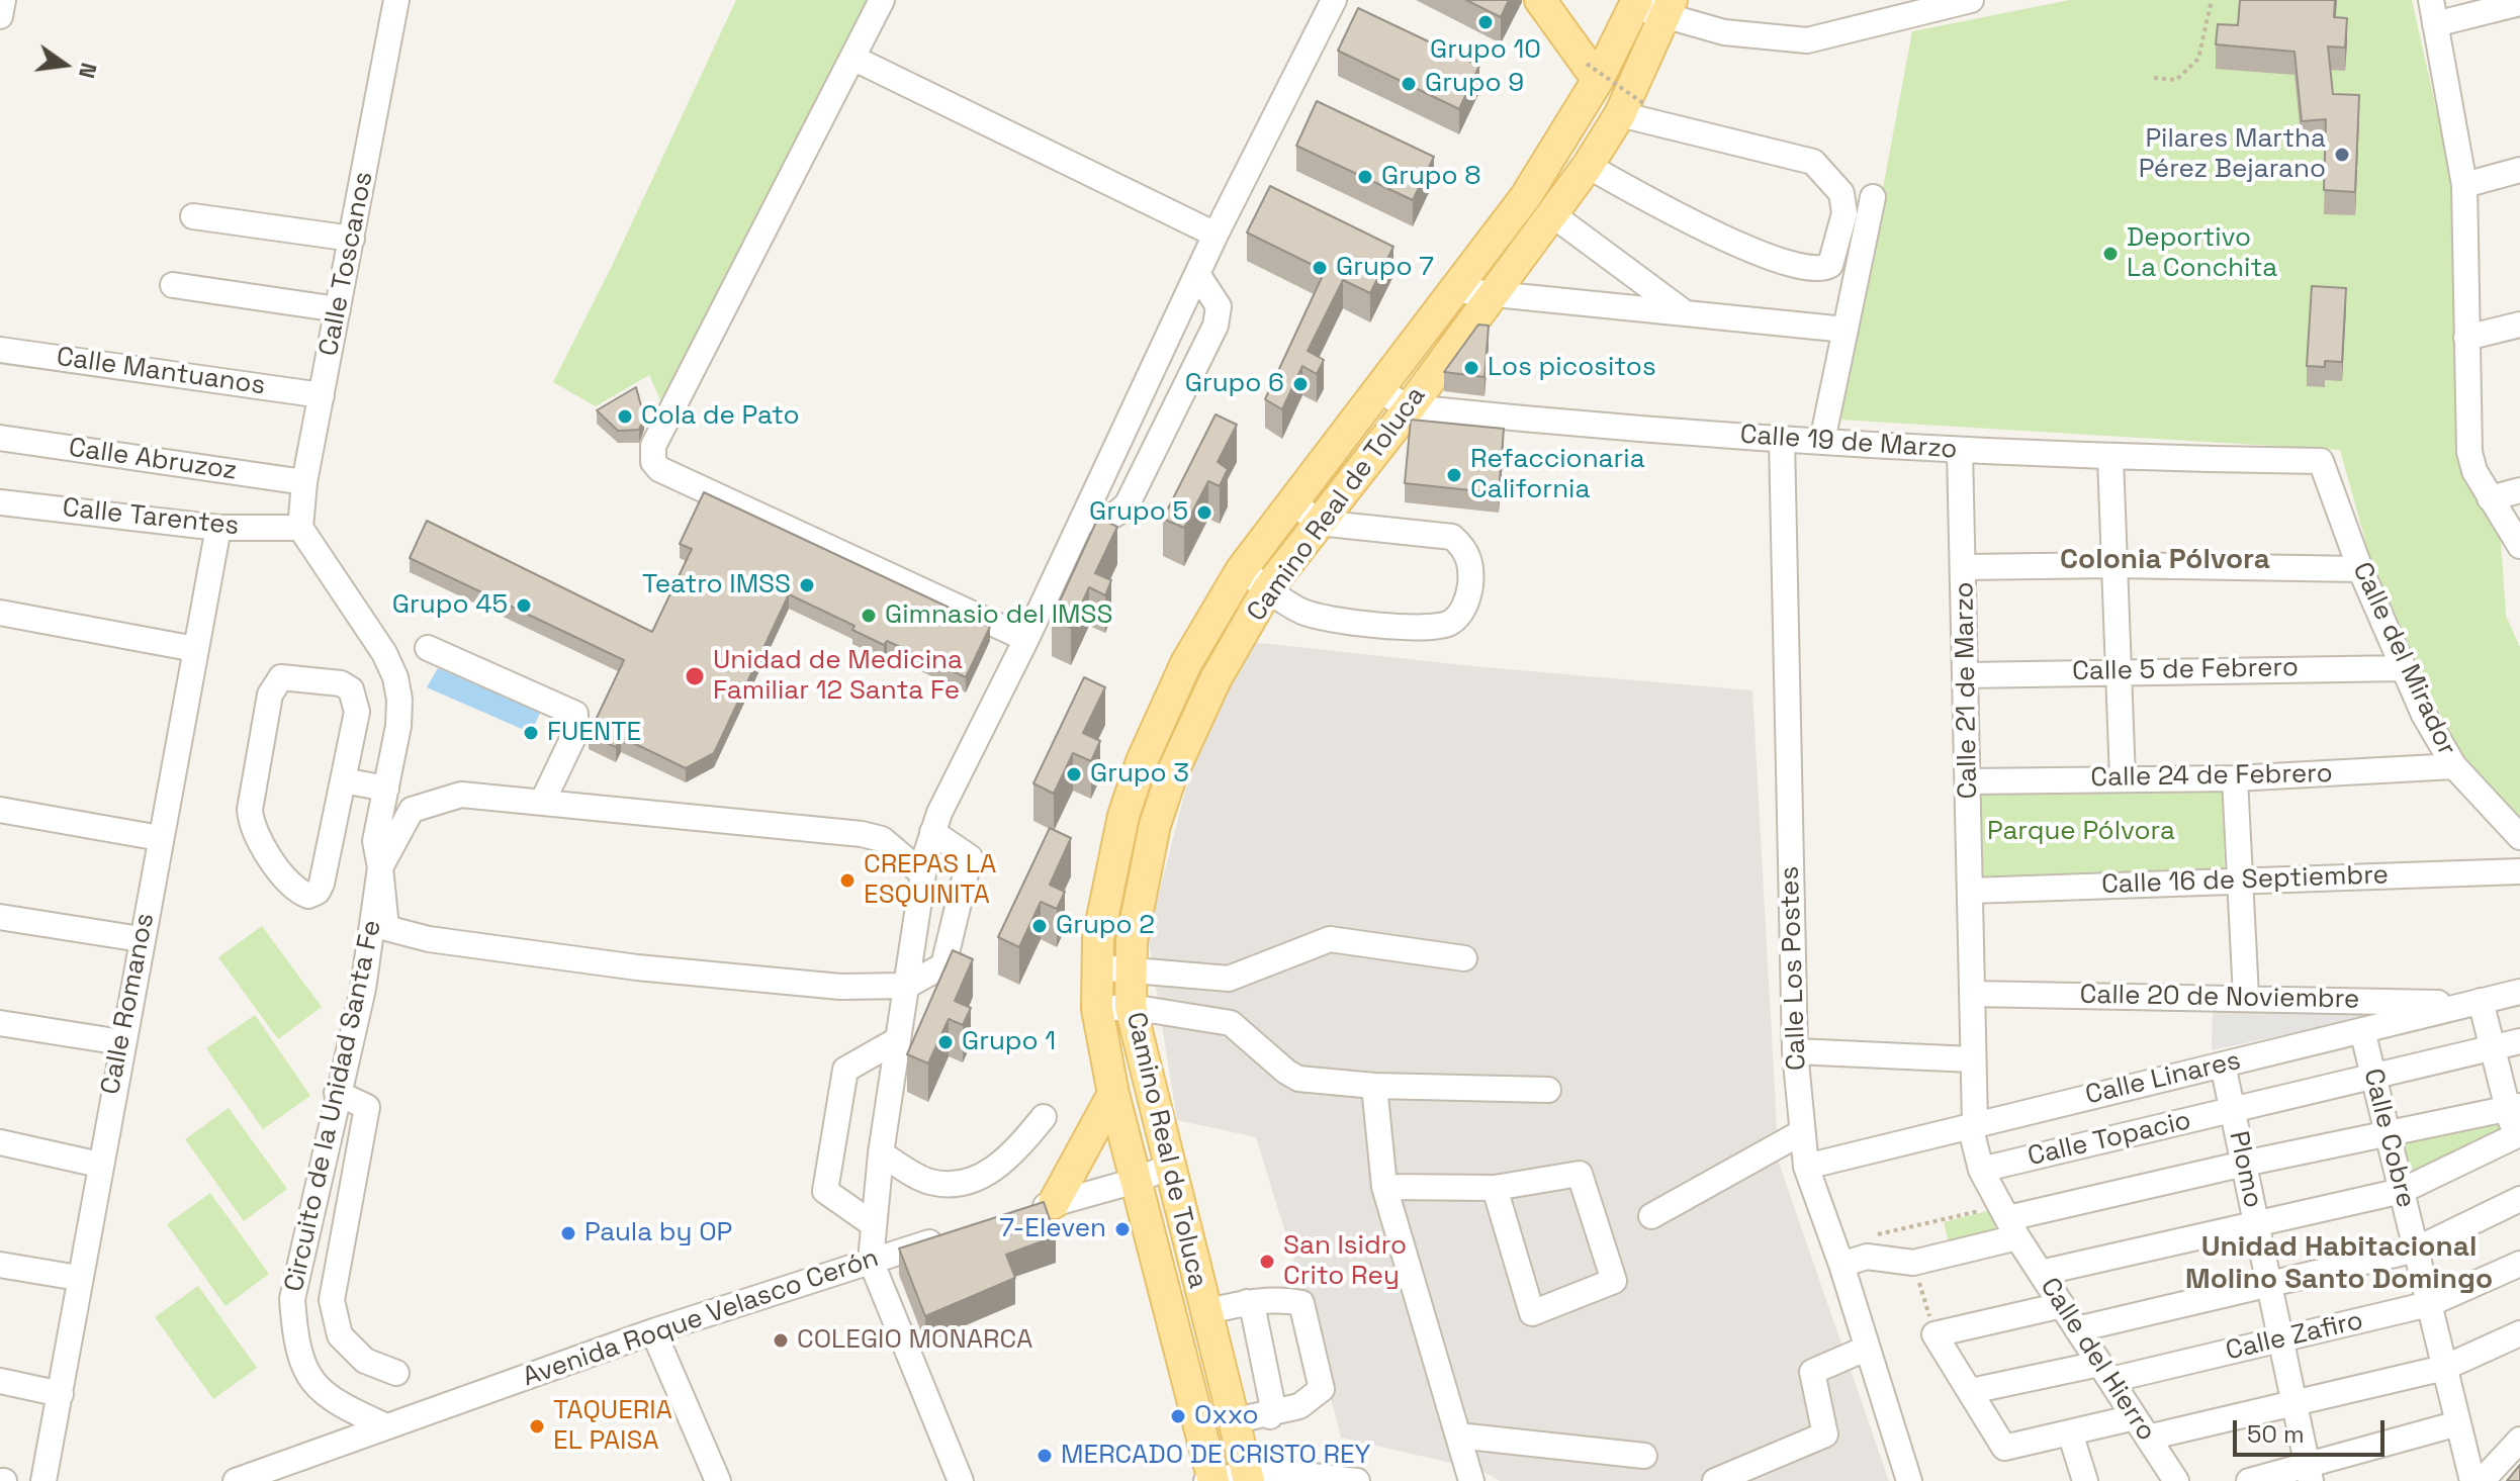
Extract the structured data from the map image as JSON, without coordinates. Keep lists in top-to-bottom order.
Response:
{
  "streets": {
    "main road": ["Camino Real de Toluca"],
    "street": [
      "Calle Toscanos",
      "Calle Mantuanos",
      "Calle 19 de Marzo",
      "Calle Abruzoz",
      "Calle Tarentes",
      "Calle del Mirador",
      "Calle 5 de Febrero",
      "Calle 21 de Marzo",
      "Calle 24 de Febrero",
      "Calle 16 de Septiembre",
      "Calle Los Postes",
      "Calle 20 de Noviembre",
      "Calle Romanos",
      "Calle Linares",
      "Circuito de la Unidad Santa Fe",
      "Calle Cobre",
      "Calle Topacio",
      "Plomo",
      "Avenida Roque Velasco Cerón",
      "Calle Zafiro",
      "Calle del Hierro"
    ]
  },
  "crossings": [
    ["Calle Toscanos", "Calle Mantuanos"],
    ["Calle Toscanos", "Calle Abruzoz"],
    ["Calle Toscanos", "Calle Tarentes"],
    ["Calle Toscanos", "Circuito de la Unidad Santa Fe"],
    ["Calle 19 de Marzo", "Camino Real de Toluca"],
    ["Calle 19 de Marzo", "Calle del Mirador"],
    ["Calle 19 de Marzo", "Calle 21 de Marzo"],
    ["Calle 19 de Marzo", "Calle Los Postes"],
    ["Calle Tarentes", "Calle Romanos"],
    ["Calle Tarentes", "Circuito de la Unidad Santa Fe"],
    ["Calle del Mirador", "Calle 5 de Febrero"],
    ["Calle del Mirador", "Calle 24 de Febrero"],
    ["Calle 5 de Febrero", "Calle 21 de Marzo"],
    ["Calle 21 de Marzo", "Calle 24 de Febrero"],
    ["Calle 21 de Marzo", "Calle 16 de Septiembre"],
    ["Calle 21 de Marzo", "Calle 20 de Noviembre"],
    ["Calle 21 de Marzo", "Calle Linares"],
    ["Calle 21 de Marzo", "Calle Topacio"],
    ["Calle 21 de Marzo", "Calle del Hierro"],
    ["Calle Los Postes", "Calle Linares"],
    ["Calle 20 de Noviembre", "Calle Linares"],
    ["Calle Linares", "Calle Cobre"],
    ["Calle Linares", "Plomo"],
    ["Circuito de la Unidad Santa Fe", "Avenida Roque Velasco Cerón"],
    ["Calle Cobre", "Calle Topacio"],
    ["Calle Cobre", "Calle Zafiro"],
    ["Calle Topacio", "Plomo"],
    ["Calle Topacio", "Calle del Hierro"],
    ["Plomo", "Calle Zafiro"],
    ["Calle Zafiro", "Calle del Hierro"]
  ],
  "districts": ["Colonia Pólvora", "Unidad Habitacional Molino Santo Domingo"],
  "parks": ["Parque Pólvora"],
  "places": [
    "Grupo 10",
    "Grupo 9",
    "Pilares Martha Pérez Bejarano",
    "Grupo 8",
    "Deportivo La Conchita",
    "Grupo 7",
    "Los picositos",
    "Grupo 6",
    "Cola de Pato",
    "Refaccionaria California",
    "Grupo 5",
    "Teatro IMSS",
    "Grupo 45",
    "Gimnasio del IMSS",
    "Unidad de Medicina Familiar 12 Santa Fe",
    "FUENTE",
    "Grupo 3",
    "CREPAS LA ESQUINITA",
    "Grupo 2",
    "Grupo 1",
    "7-Eleven",
    "Paula by OP",
    "San Isidro Crito Rey",
    "COLEGIO MONARCA",
    "Oxxo",
    "TAQUERIA EL PAISA",
    "MERCADO DE CRISTO REY"
  ],
  "scale_bar": "50 m",
  "north": "right"
}
